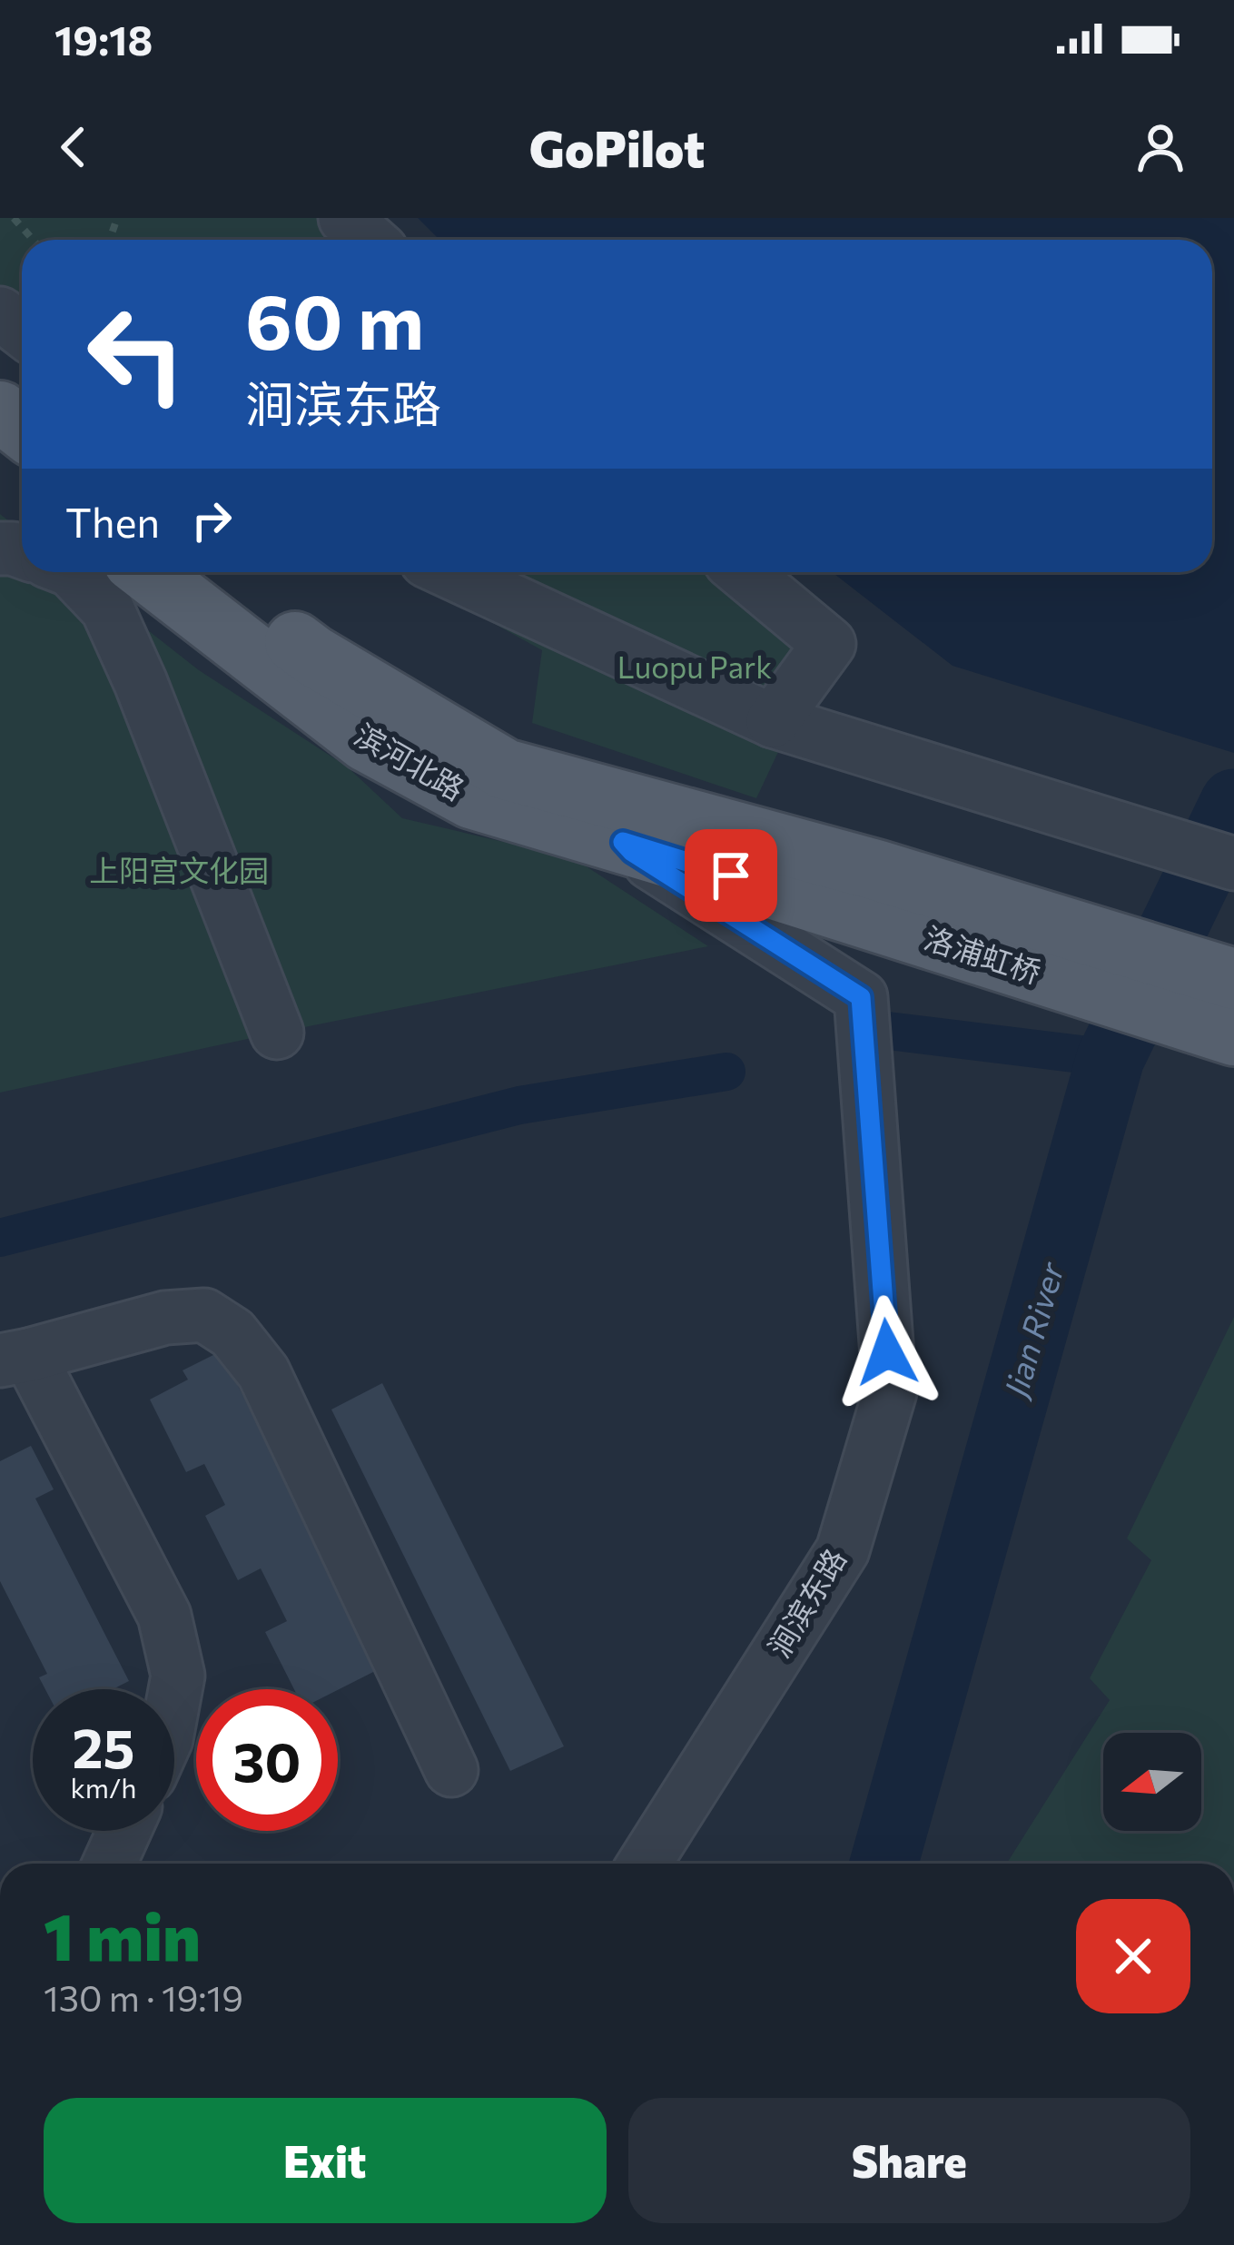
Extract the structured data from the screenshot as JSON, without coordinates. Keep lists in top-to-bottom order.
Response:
{
  "streets": {
    "main road": ["滨河北路", "洛浦虹桥"],
    "street": ["涧滨东路"]
  },
  "crossings": [
    ["滨河北路", "洛浦虹桥"],
    ["滨河北路", "涧滨东路"]
  ],
  "water": ["Jian River"],
  "parks": ["Luopu Park", "上阳宫文化园"],
  "north": "left",
  "page": {
    "status": "19:18",
    "header": "GoPilot",
    "turn": ["60 m", "涧滨东路"],
    "then": "Then",
    "speed": "25 km/h",
    "limit": "30",
    "heading": ["1 min", "130 m · 19:19"],
    "buttons": ["Exit", "Share"]
  }
}
